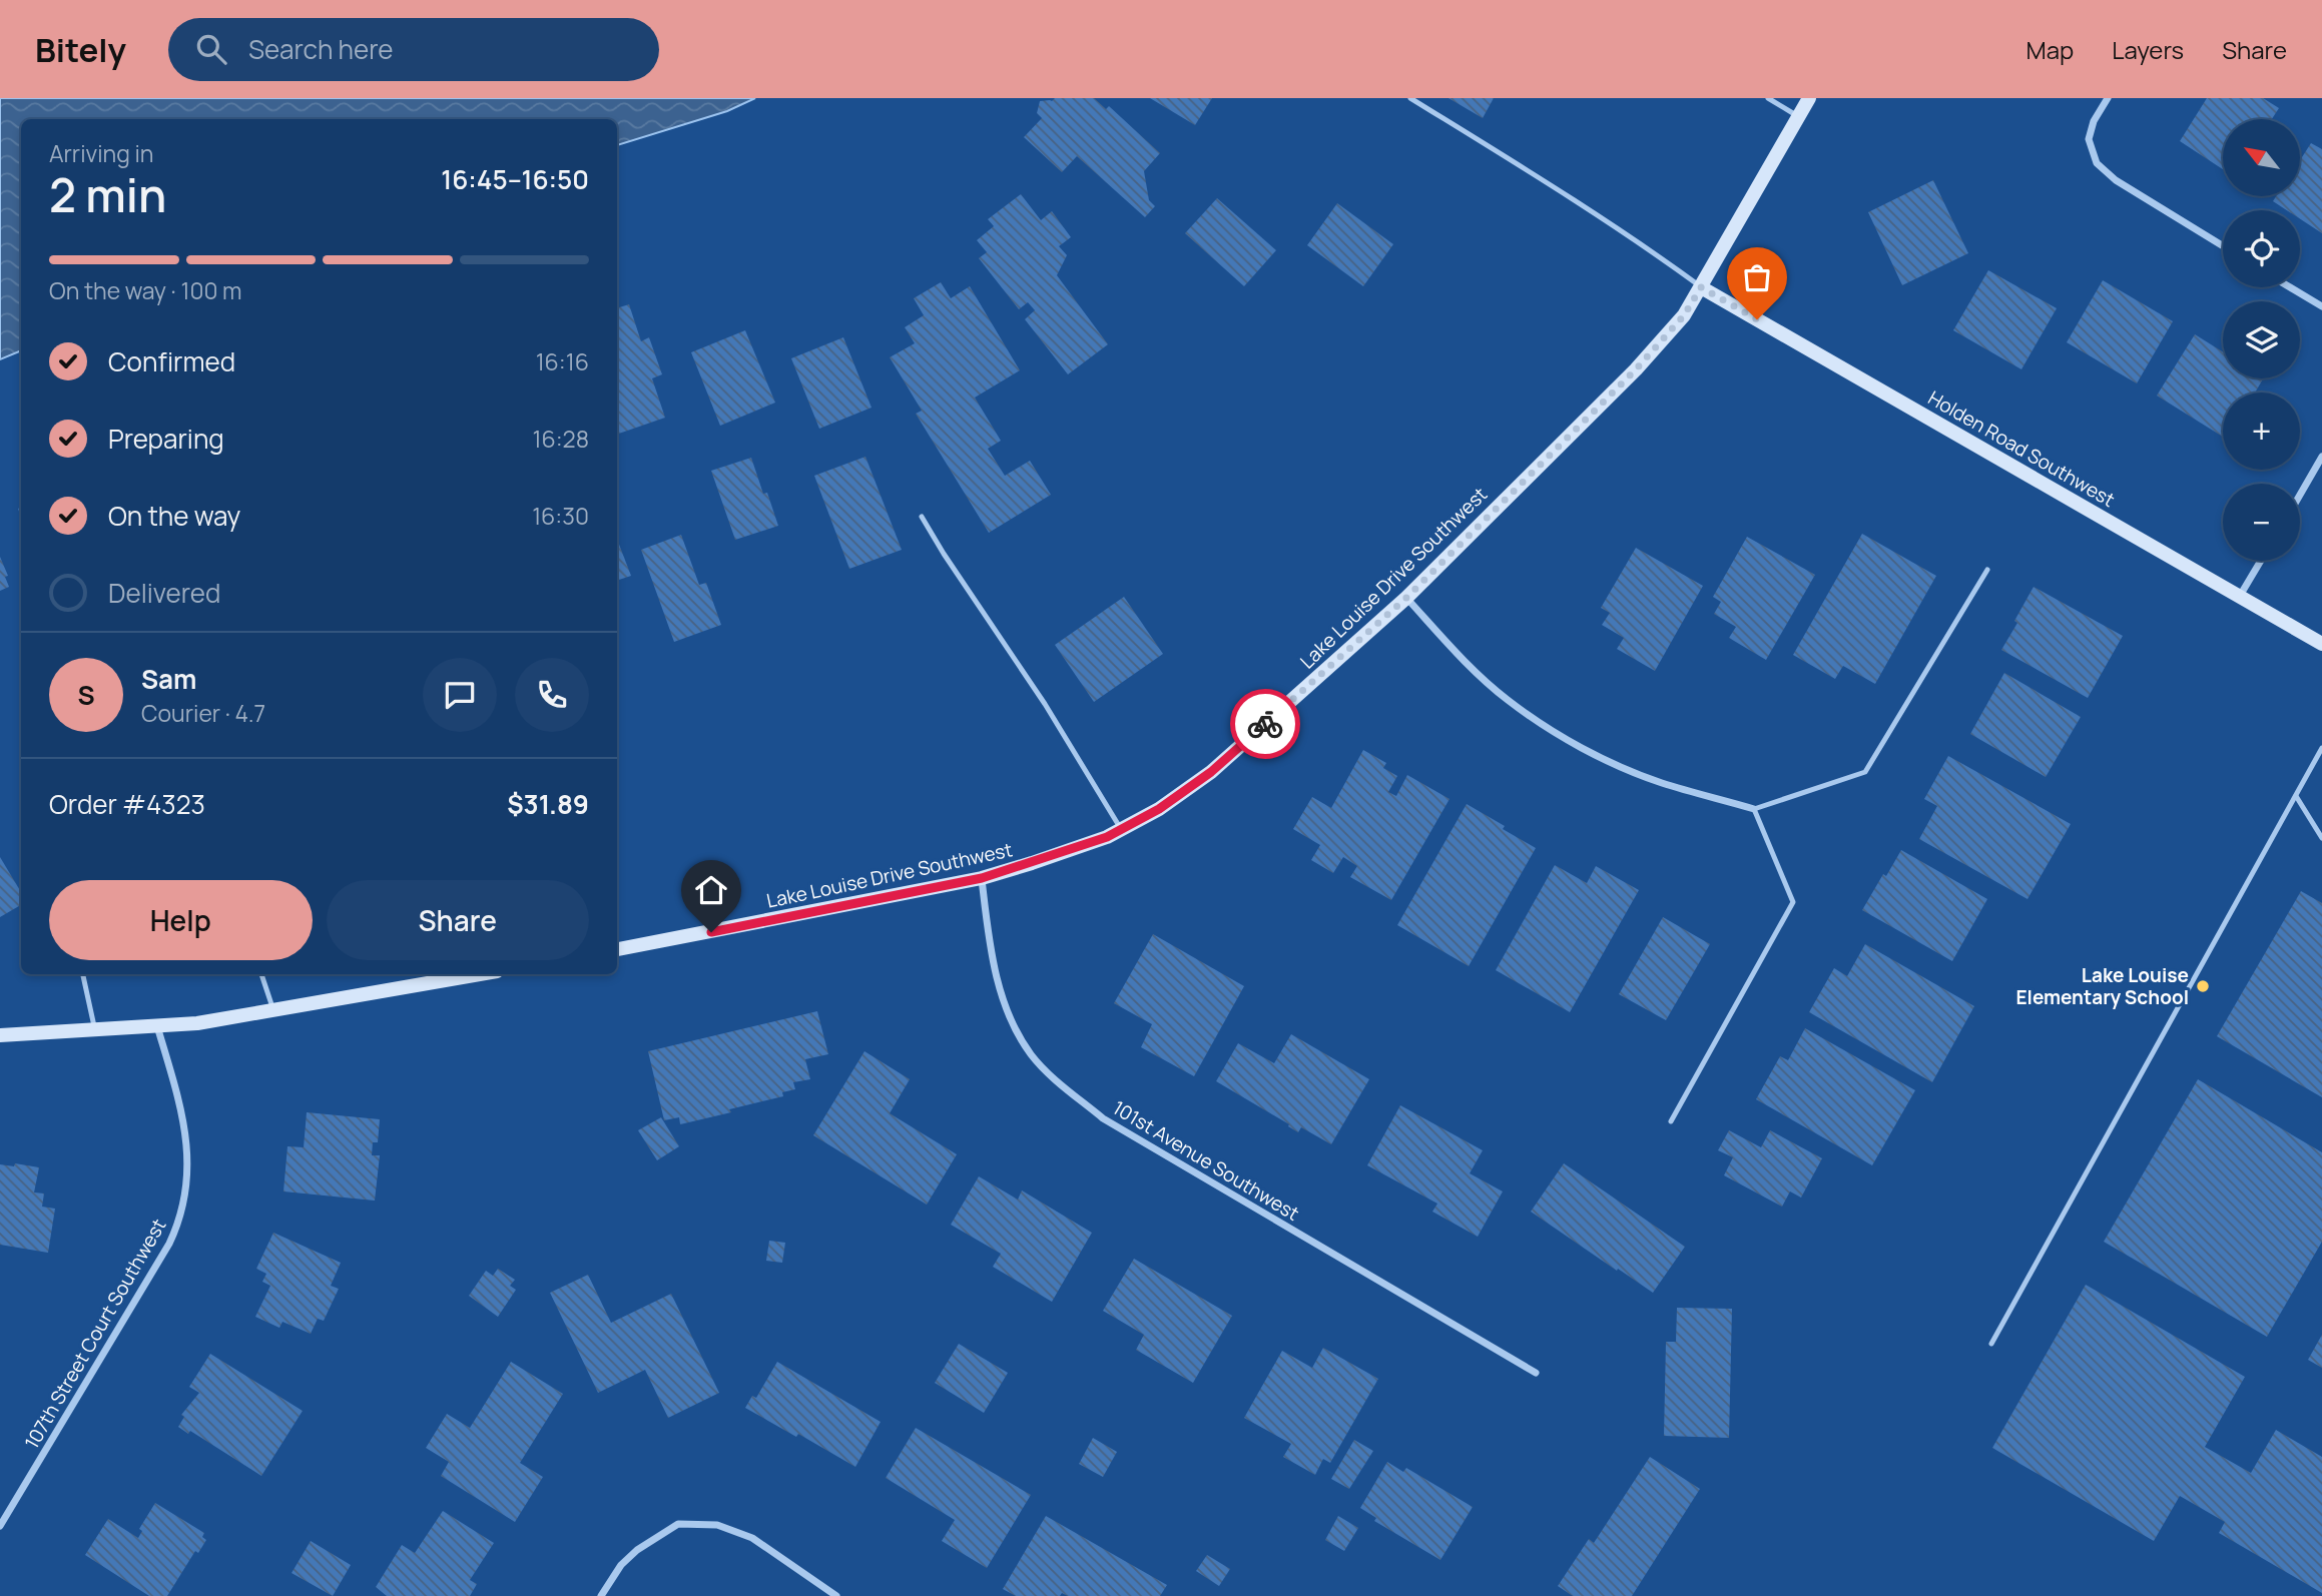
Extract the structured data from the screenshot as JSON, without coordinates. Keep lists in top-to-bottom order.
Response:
{
  "streets": {
    "street": [
      "Holden Road Southwest",
      "Lake Louise Drive Southwest",
      "101st Avenue Southwest",
      "107th Street Court Southwest"
    ]
  },
  "crossings": [
    ["Holden Road Southwest", "Lake Louise Drive Southwest"],
    ["Lake Louise Drive Southwest", "101st Avenue Southwest"]
  ],
  "places": ["Lake Louise Elementary School"],
  "north": "top left",
  "page": {
    "header": "Bitely",
    "search": "Search here",
    "nav": ["Map", "Layers", "Share"],
    "map_buttons": ["+", "−"],
    "heading": ["2 min", "Arriving in", "16:45–16:50"],
    "panel": [
      "Sam",
      "Courier · 4.7",
      "Order #4323",
      "$31.89"
    ],
    "bar": "On the way · 100 m",
    "list": [
      ["Confirmed", "16:16"],
      ["Preparing", "16:28"],
      ["On the way", "16:30"],
      "Delivered"
    ],
    "round": "S",
    "buttons": ["Help", "Share"]
  }
}
